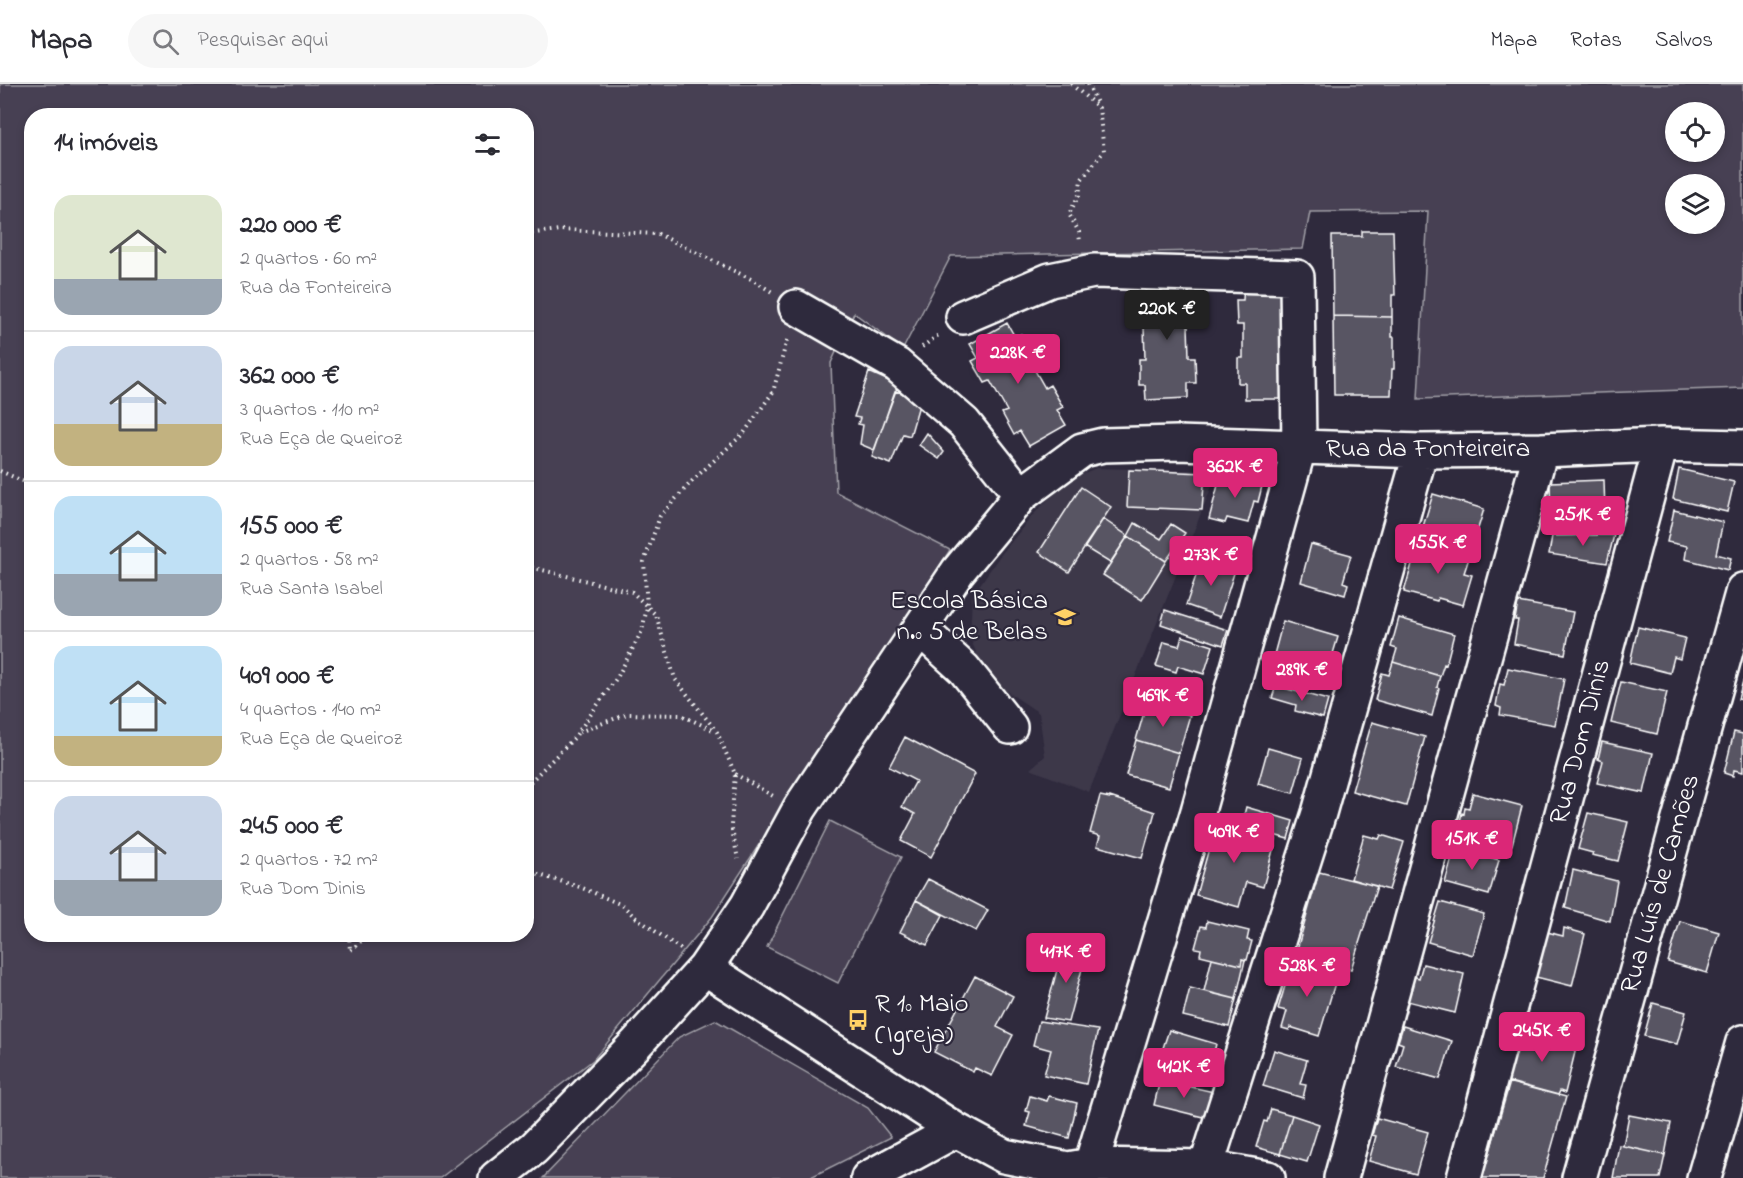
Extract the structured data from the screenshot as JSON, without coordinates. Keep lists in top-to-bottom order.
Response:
{
  "streets": {
    "street": ["Rua da Fonteireira", "Rua Dom Dinis", "Rua Luís de Camões"]
  },
  "crossings": [
    ["Rua da Fonteireira", "Rua Dom Dinis"]
  ],
  "places": {
    "school or university": ["Escola Básica n.º 5 de Belas"],
    "bus stop": ["R 1º Maio (Igreja)"]
  },
  "page": {
    "header": "Mapa",
    "search": "Pesquisar aqui",
    "nav": ["Mapa", "Rotas", "Salvos"],
    "heading": "14 imóveis",
    "list": [
      {
        "name": "220 000 €",
        "note": "2 quartos · 60 m² · Rua da Fonteireira"
      },
      {
        "name": "362 000 €",
        "note": "3 quartos · 110 m² · Rua Eça de Queiroz"
      },
      {
        "name": "155 000 €",
        "note": "2 quartos · 58 m² · Rua Santa Isabel"
      },
      {
        "name": "409 000 €",
        "note": "4 quartos · 140 m² · Rua Eça de Queiroz"
      },
      {
        "name": "245 000 €",
        "note": "2 quartos · 72 m² · Rua Dom Dinis"
      }
    ],
    "price": [
      "220K €",
      "228K €",
      "362K €",
      "251K €",
      "155K €",
      "273K €",
      "289K €",
      "469K €",
      "409K €",
      "151K €",
      "417K €",
      "528K €",
      "245K €",
      "412K €"
    ]
  }
}
